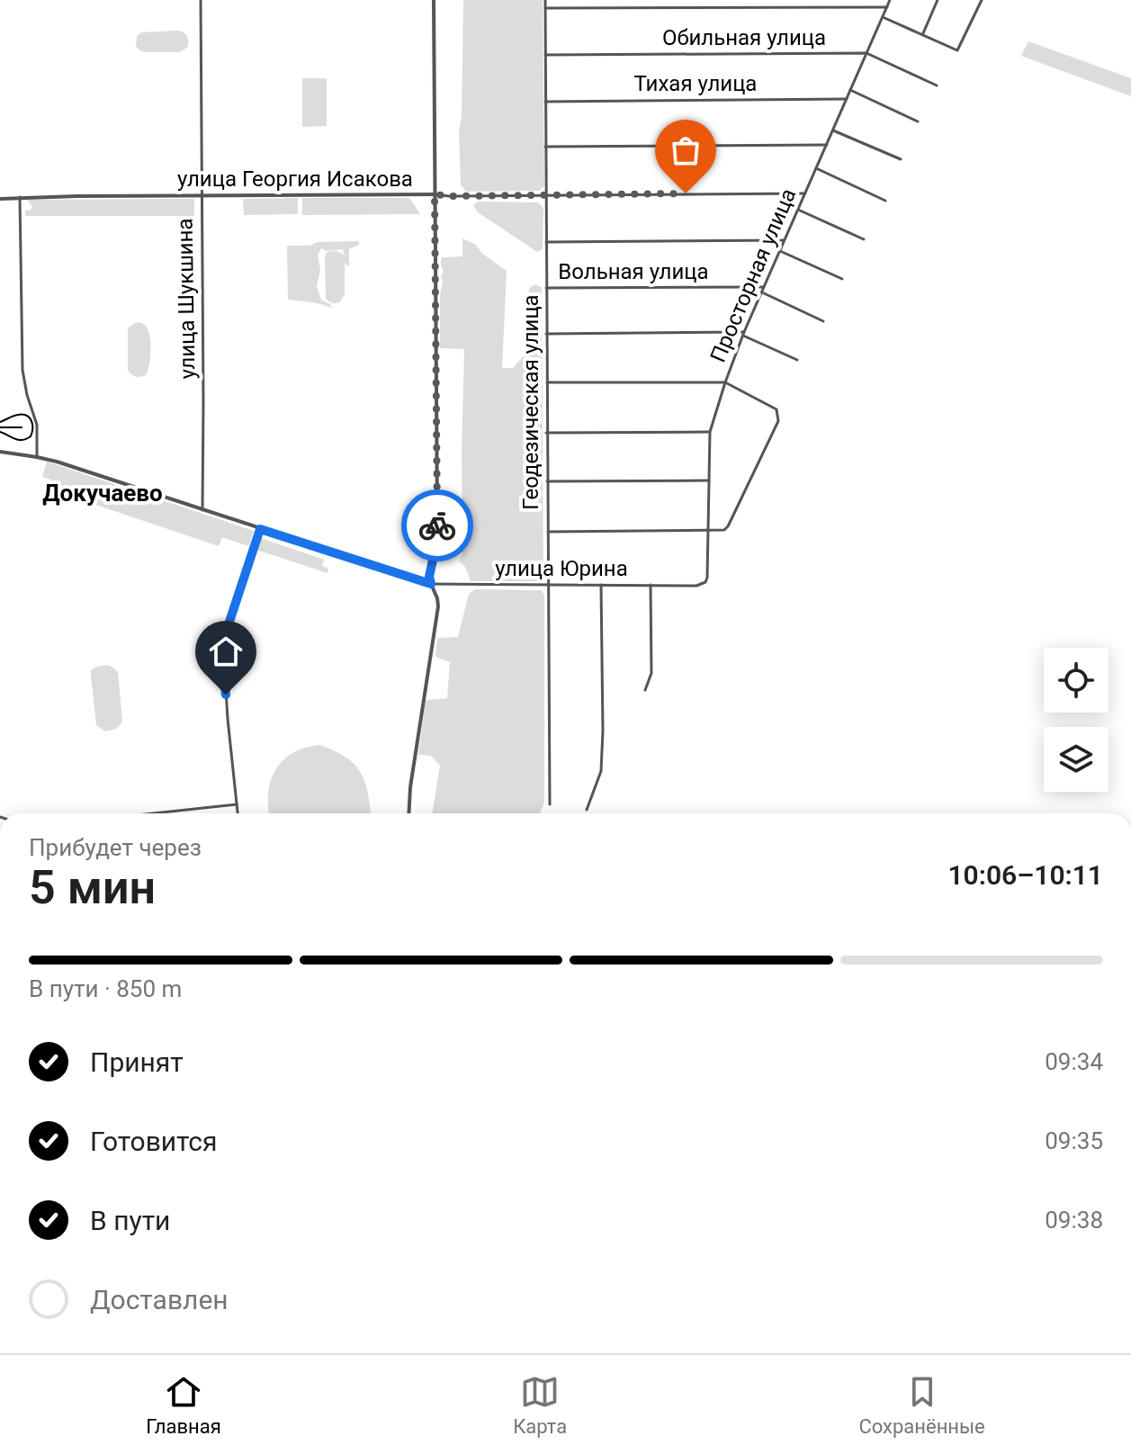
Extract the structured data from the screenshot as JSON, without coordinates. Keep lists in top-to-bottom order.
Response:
{
  "streets": {
    "street": [
      "Обильная улица",
      "Тихая улица",
      "улица Георгия Исакова",
      "Вольная улица",
      "Просторная улица",
      "улица Шукшина",
      "Геодезическая улица",
      "улица Юрина"
    ]
  },
  "crossings": [
    ["Обильная улица", "Просторная улица"],
    ["Обильная улица", "Геодезическая улица"],
    ["Тихая улица", "Просторная улица"],
    ["Тихая улица", "Геодезическая улица"],
    ["улица Георгия Исакова", "Просторная улица"],
    ["улица Георгия Исакова", "улица Шукшина"],
    ["улица Георгия Исакова", "Геодезическая улица"],
    ["Вольная улица", "Просторная улица"],
    ["Вольная улица", "Геодезическая улица"],
    ["Просторная улица", "улица Юрина"],
    ["улица Шукшина", "улица Юрина"],
    ["Геодезическая улица", "улица Юрина"]
  ],
  "districts": ["Докучаево"],
  "page": {
    "heading": ["5 мин", "Прибудет через", "10:06–10:11"],
    "bar": "В пути · 850 m",
    "list": [
      ["Принят", "09:34"],
      ["Готовится", "09:35"],
      ["В пути", "09:38"],
      "Доставлен"
    ],
    "tabs": ["Главная", "Карта", "Сохранённые"]
  }
}
